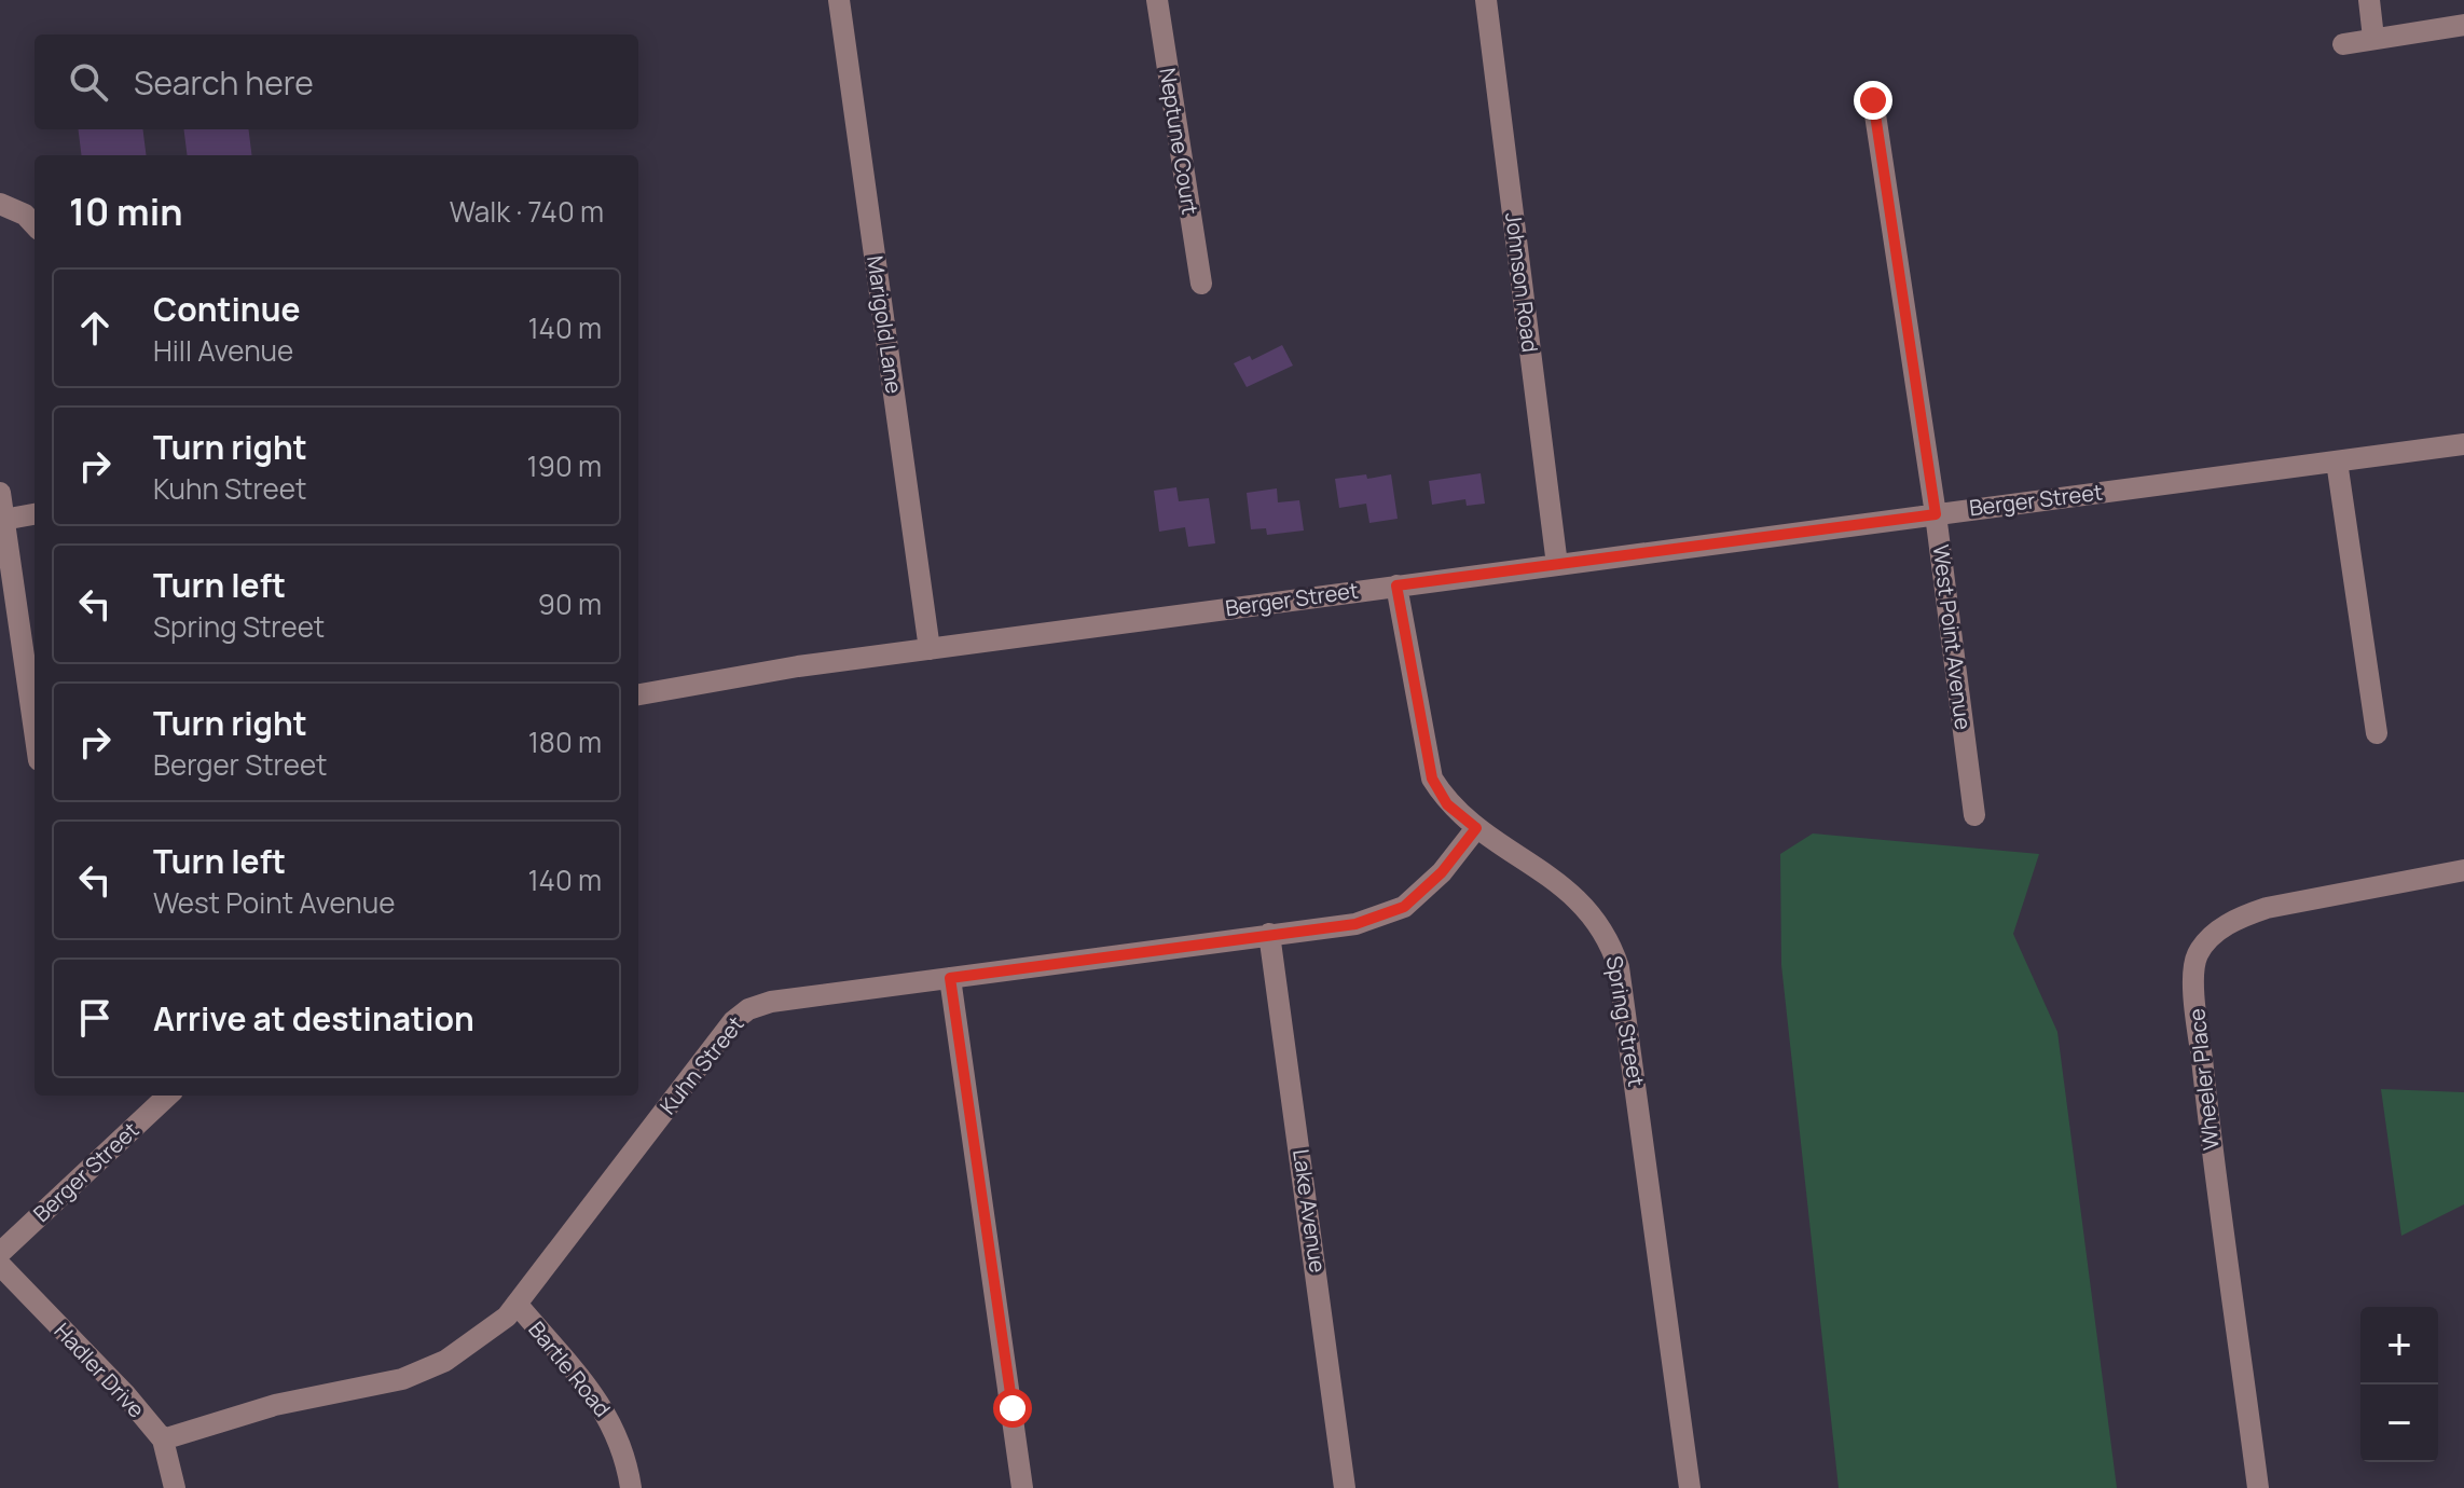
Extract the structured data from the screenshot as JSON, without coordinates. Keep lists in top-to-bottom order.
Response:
{
  "streets": {
    "street": [
      "Neptune Court",
      "Johnson Road",
      "Marigold Lane",
      "Berger Street",
      "West Point Avenue",
      "Spring Street",
      "Kuhn Street",
      "Wheeler Place",
      "Lake Avenue",
      "Bartle Road",
      "Hadler Drive"
    ]
  },
  "crossings": [
    ["Johnson Road", "Berger Street"],
    ["Marigold Lane", "Berger Street"],
    ["Berger Street", "West Point Avenue"],
    ["Berger Street", "Spring Street"],
    ["Spring Street", "Kuhn Street"],
    ["Kuhn Street", "Lake Avenue"],
    ["Kuhn Street", "Bartle Road"],
    ["Kuhn Street", "Hadler Drive"]
  ],
  "page": {
    "search": "Search here",
    "heading": ["10 min", "Walk · 740 m"],
    "list": [
      ["Continue", "Hill Avenue", "140 m"],
      ["Turn right", "Kuhn Street", "190 m"],
      ["Turn left", "Spring Street", "90 m"],
      ["Turn right", "Berger Street", "180 m"],
      ["Turn left", "West Point Avenue", "140 m"],
      "Arrive at destination"
    ],
    "map_buttons": ["+", "−"]
  }
}
